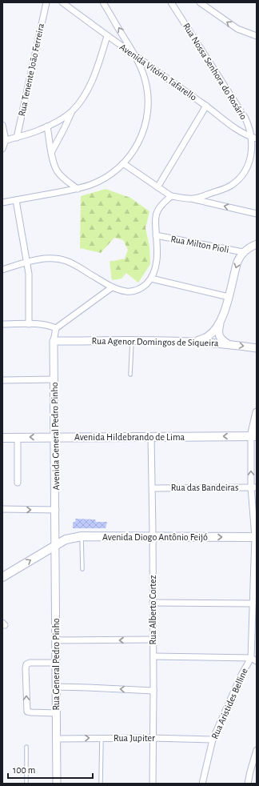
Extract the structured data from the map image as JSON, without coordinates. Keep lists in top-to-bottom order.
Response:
{
  "streets": {
    "main road": ["Avenida Hildebrando de Lima", "Avenida Diogo Antônio Feijó"],
    "street": [
      "Rua Tenente João Ferreira",
      "Rua Nossa Senhora do Rosário",
      "Avenida Vitório Tafarello",
      "Rua Milton Pioli",
      "Rua Agenor Domingos de Siqueira",
      "Avenida General Pedro Pinho",
      "Rua das Bandeiras",
      "Rua Alberto Cortez",
      "Rua General Pedro Pinho",
      "Rua Aristides Belline",
      "Rua Jupiter"
    ]
  },
  "crossings": [
    ["Rua Nossa Senhora do Rosário", "Avenida Vitório Tafarello"],
    ["Rua Agenor Domingos de Siqueira", "Avenida General Pedro Pinho"],
    ["Avenida General Pedro Pinho", "Avenida Hildebrando de Lima"],
    ["Avenida General Pedro Pinho", "Avenida Diogo Antônio Feijó"],
    ["Avenida General Pedro Pinho", "Rua General Pedro Pinho"],
    ["Avenida Hildebrando de Lima", "Rua Alberto Cortez"],
    ["Avenida Hildebrando de Lima", "Rua Aristides Belline"],
    ["Rua das Bandeiras", "Rua Alberto Cortez"],
    ["Rua das Bandeiras", "Rua Aristides Belline"],
    ["Avenida Diogo Antônio Feijó", "Rua Alberto Cortez"],
    ["Avenida Diogo Antônio Feijó", "Rua General Pedro Pinho"],
    ["Avenida Diogo Antônio Feijó", "Rua Aristides Belline"],
    ["Rua Alberto Cortez", "Rua Jupiter"],
    ["Rua General Pedro Pinho", "Rua Jupiter"],
    ["Rua Aristides Belline", "Rua Jupiter"]
  ],
  "one_way": ["Avenida Hildebrando de Lima", "Avenida Diogo Antônio Feijó"],
  "scale_bar": "100 m"
}
